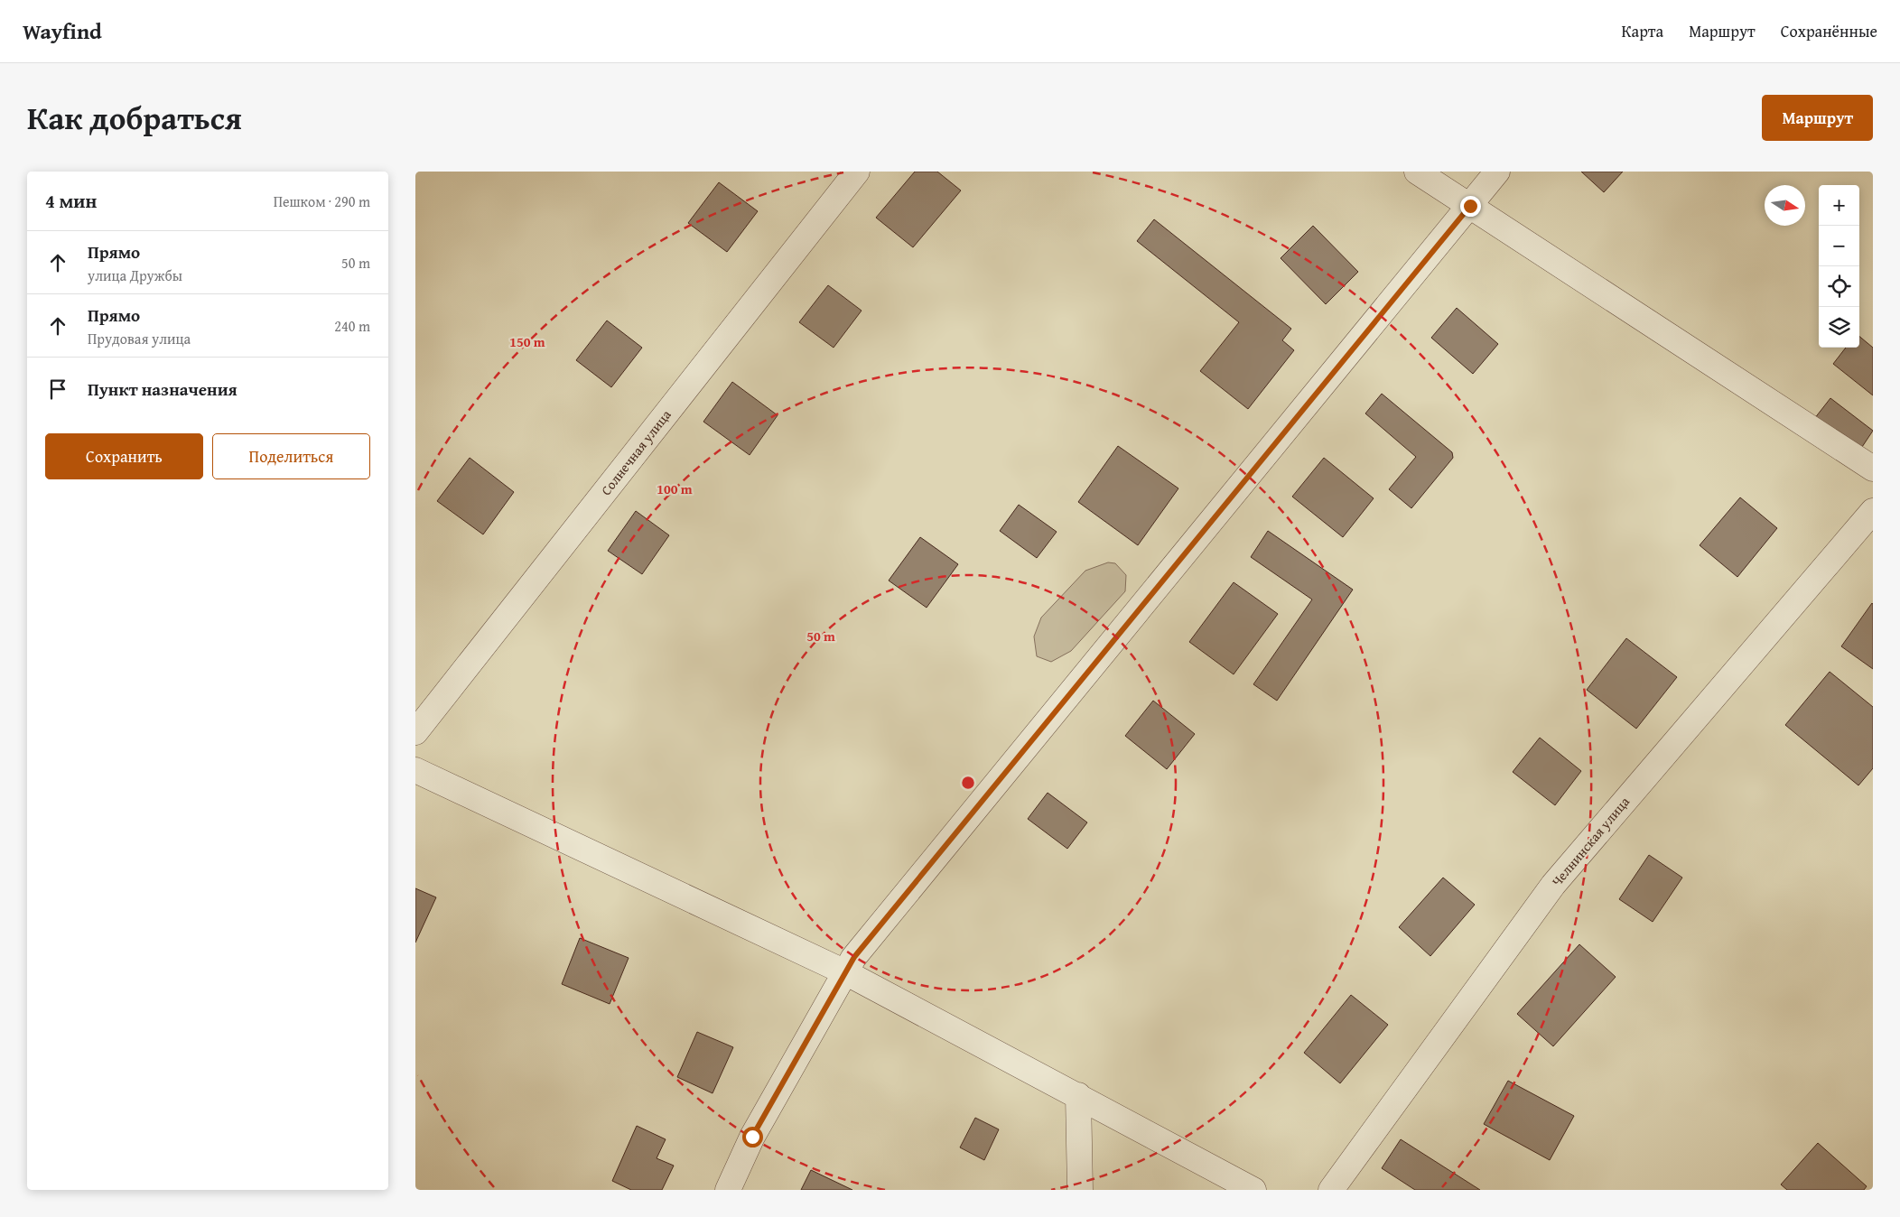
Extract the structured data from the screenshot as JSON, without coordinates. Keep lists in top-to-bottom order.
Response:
{
  "streets": {
    "street": ["Солнечная улица", "Челнинская улица"]
  },
  "north": "right",
  "page": {
    "header": "Wayfind",
    "nav": ["Карта", "Маршрут", "Сохранённые"],
    "title": "Как добраться",
    "buttons": [
      "Маршрут",
      ["Сохранить", "Поделиться"]
    ],
    "heading": ["4 мин", "Пешком · 290 m"],
    "map_buttons": ["+", "−"],
    "list": [
      ["Прямо", "улица Дружбы", "50 m"],
      ["Прямо", "Прудовая улица", "240 m"],
      "Пункт назначения"
    ]
  },
  "rings": ["150 m", "100 m", "50 m"]
}
